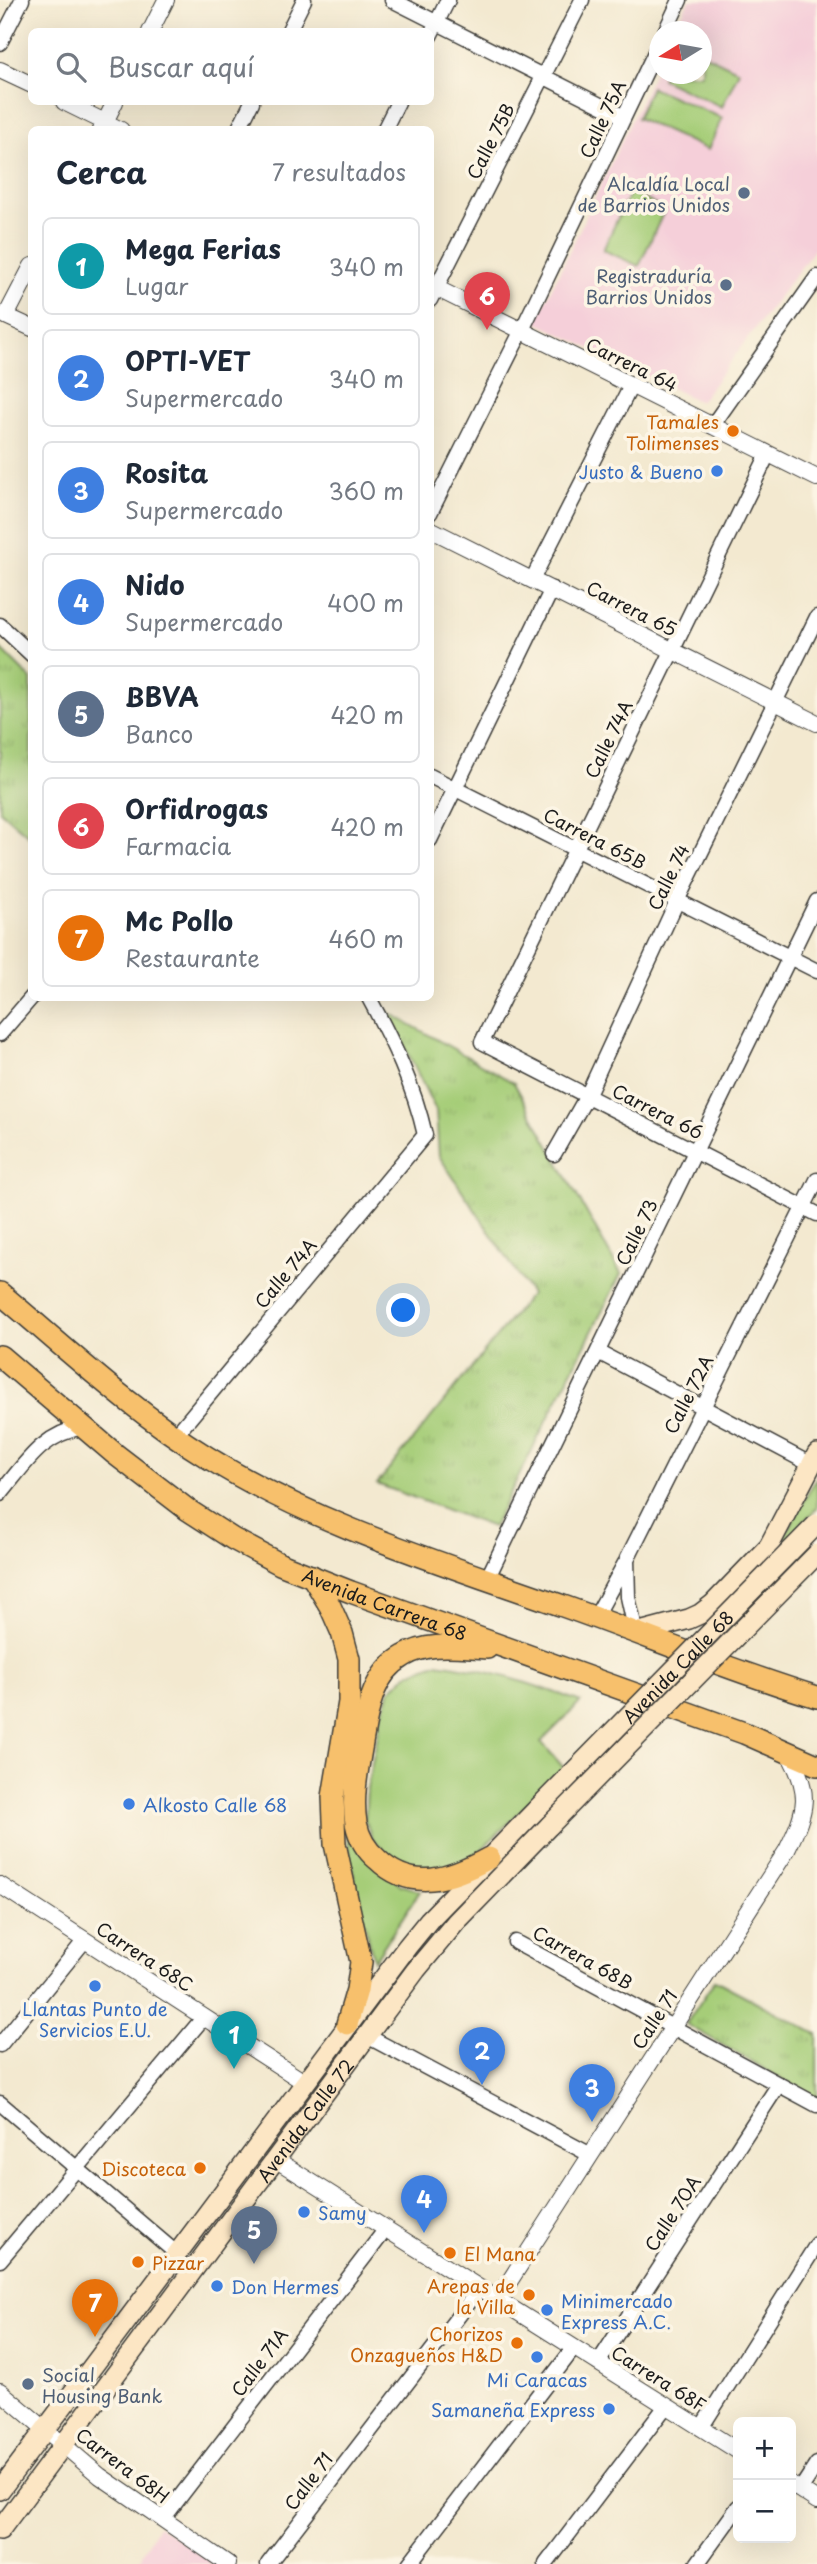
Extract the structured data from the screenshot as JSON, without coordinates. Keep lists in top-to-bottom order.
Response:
{
  "streets": {
    "main road": ["Avenida Carrera 68", "Avenida Calle 68", "Avenida Calle 72"],
    "street": [
      "Calle 75A",
      "Calle 75B",
      "Carrera 64",
      "Carrera 65",
      "Calle 74A",
      "Carrera 65B",
      "Calle 74",
      "Carrera 66",
      "Calle 73",
      "Calle 72A",
      "Carrera 68C",
      "Carrera 68B",
      "Calle 71",
      "Calle 70A",
      "Calle 71A",
      "Carrera 68F",
      "Carrera 68H"
    ]
  },
  "crossings": [
    ["Calle 75A", "Carrera 64"],
    ["Carrera 64", "Calle 74A"],
    ["Carrera 65", "Calle 74A"],
    ["Carrera 65", "Calle 74"],
    ["Calle 74A", "Carrera 65B"],
    ["Calle 74A", "Carrera 66"],
    ["Carrera 65B", "Calle 74"],
    ["Carrera 65B", "Calle 73"],
    ["Calle 74", "Carrera 66"],
    ["Carrera 66", "Calle 73"],
    ["Carrera 66", "Calle 72A"],
    ["Avenida Carrera 68", "Calle 71"],
    ["Avenida Calle 68", "Avenida Calle 72"],
    ["Carrera 68C", "Avenida Calle 72"],
    ["Carrera 68B", "Calle 71"],
    ["Carrera 68B", "Calle 70A"],
    ["Calle 71", "Carrera 68F"],
    ["Avenida Calle 72", "Carrera 68F"],
    ["Avenida Calle 72", "Carrera 68H"],
    ["Calle 70A", "Carrera 68F"],
    ["Calle 71A", "Carrera 68F"],
    ["Calle 71A", "Carrera 68H"]
  ],
  "places": [
    "Alcaldía Local de Barrios Unidos",
    "Registraduría Barrios Unidos",
    "Tamales Tolimenses",
    "Justo & Bueno",
    "Alkosto Calle 68",
    "Llantas Punto de Servicios E.U.",
    "Discoteca",
    "Samy",
    "El Mana",
    "Pizzar",
    "Don Hermes",
    "Arepas de la Villa",
    "Minimercado Express A.C.",
    "Chorizos Onzagueños H&D",
    "Mi Caracas",
    "Social Housing Bank",
    "Samaneña Express"
  ],
  "north": "left",
  "page": {
    "search": "Buscar aquí",
    "heading": ["Cerca", "7 resultados"],
    "list": [
      {
        "mark": "1",
        "name": "Mega Ferias",
        "note": "Lugar",
        "value": "340 m"
      },
      {
        "mark": "2",
        "name": "OPTI-VET",
        "note": "Supermercado",
        "value": "340 m"
      },
      {
        "mark": "3",
        "name": "Rosita",
        "note": "Supermercado",
        "value": "360 m"
      },
      {
        "mark": "4",
        "name": "Nido",
        "note": "Supermercado",
        "value": "400 m"
      },
      {
        "mark": "5",
        "name": "BBVA",
        "note": "Banco",
        "value": "420 m"
      },
      {
        "mark": "6",
        "name": "Orfidrogas",
        "note": "Farmacia",
        "value": "420 m"
      },
      {
        "mark": "7",
        "name": "Mc Pollo",
        "note": "Restaurante",
        "value": "460 m"
      }
    ],
    "pins": [
      "6",
      "1",
      "2",
      "3",
      "4",
      "5",
      "7"
    ],
    "map_buttons": ["+", "−"]
  }
}
